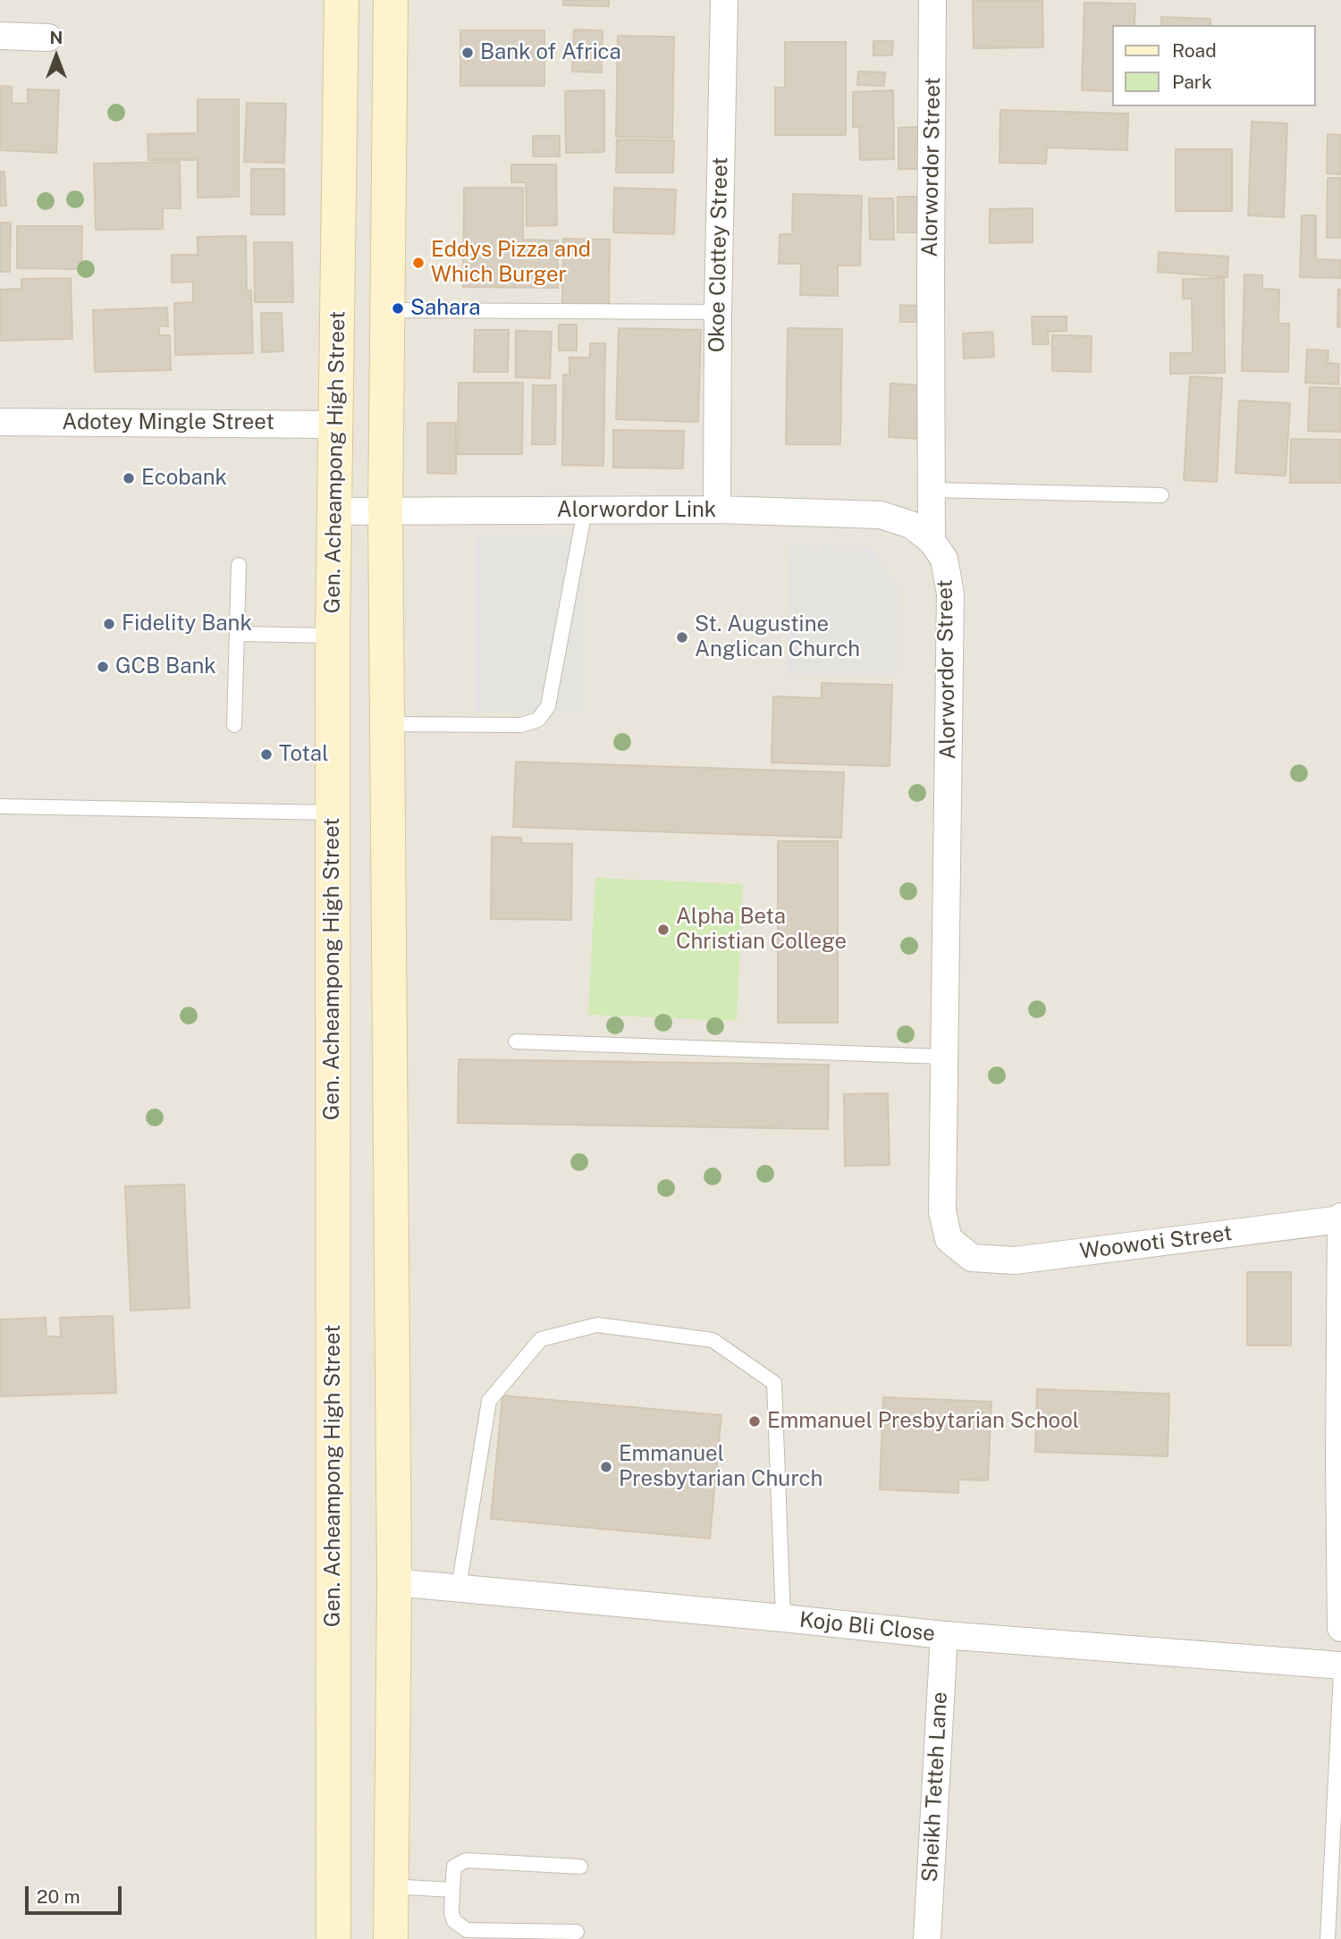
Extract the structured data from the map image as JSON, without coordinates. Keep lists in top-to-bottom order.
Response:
{
  "streets": {
    "main road": ["Gen. Acheampong High Street"],
    "street": [
      "Alorwordor Street",
      "Okoe Clottey Street",
      "Adotey Mingle Street",
      "Alorwordor Link",
      "Woowoti Street",
      "Kojo Bli Close",
      "Sheikh Tetteh Lane"
    ]
  },
  "crossings": [
    ["Alorwordor Street", "Alorwordor Link"],
    ["Alorwordor Street", "Woowoti Street"],
    ["Okoe Clottey Street", "Alorwordor Link"],
    ["Adotey Mingle Street", "Gen. Acheampong High Street"],
    ["Gen. Acheampong High Street", "Alorwordor Link"],
    ["Kojo Bli Close", "Sheikh Tetteh Lane"]
  ],
  "places": [
    "Bank of Africa",
    "Eddys Pizza and Which Burger",
    "Sahara",
    "Ecobank",
    "Fidelity Bank",
    "St. Augustine Anglican Church",
    "GCB Bank",
    "Total",
    "Alpha Beta Christian College",
    "Emmanuel Presbytarian School",
    "Emmanuel Presbytarian Church"
  ],
  "legend": ["Road", "Park"],
  "scale_bar": "20 m",
  "north": "top"
}
